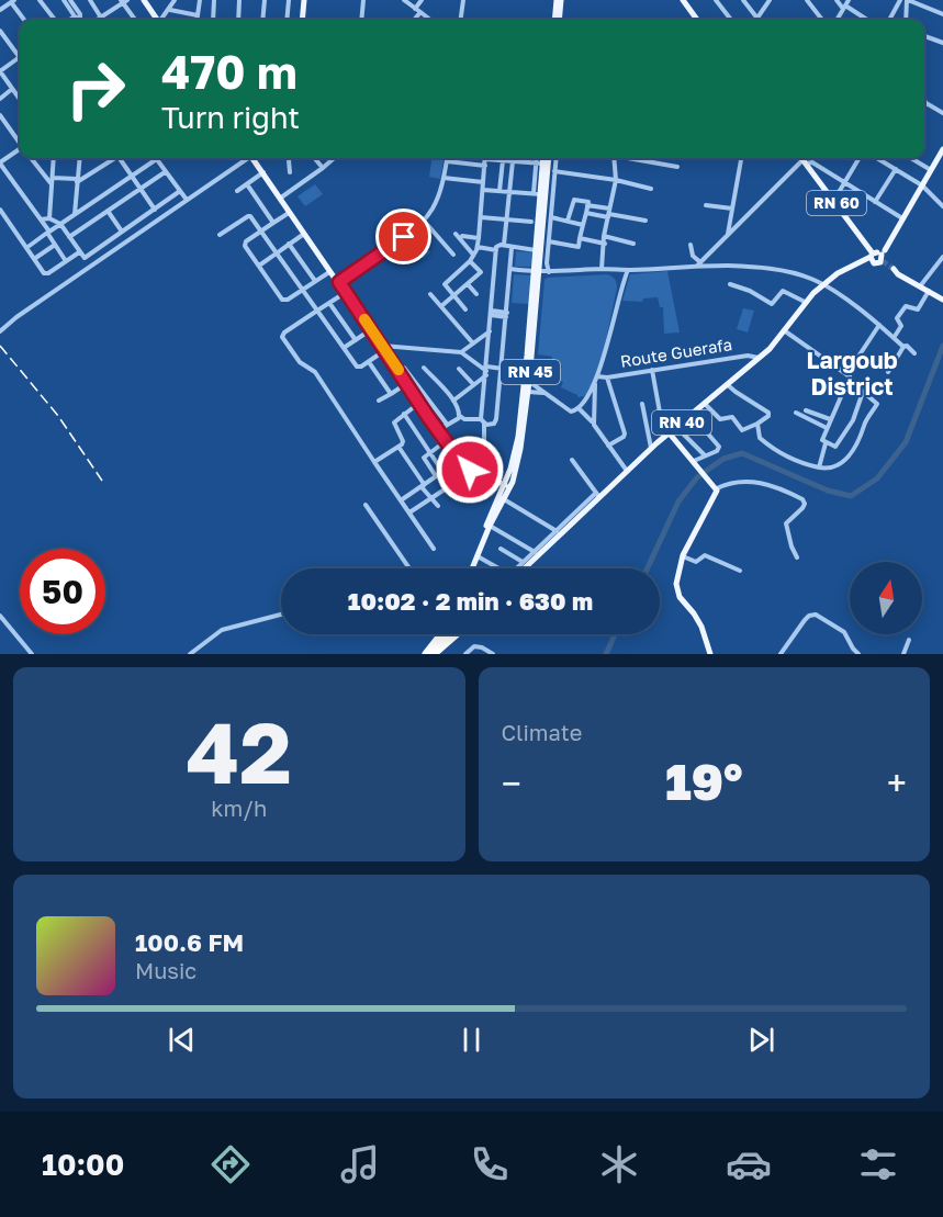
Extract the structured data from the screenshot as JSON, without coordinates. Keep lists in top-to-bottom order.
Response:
{
  "streets": {
    "main road": ["RN 60", "RN 45", "RN 40"],
    "street": ["Route Guerafa"]
  },
  "crossings": [
    ["RN 60", "RN 40"],
    ["Route Guerafa", "RN 40"]
  ],
  "districts": ["Largoub District"],
  "north": "top",
  "page": {
    "turn": ["470 m", "Turn right"],
    "limit": "50",
    "trip": "10:02 · 2 min · 630 m",
    "tile": [
      ["42", "km/h"],
      "Climate"
    ],
    "heat": ["−", "19°", "+"],
    "song": ["100.6 FM", "Music"],
    "tabs": "10:00"
  }
}
